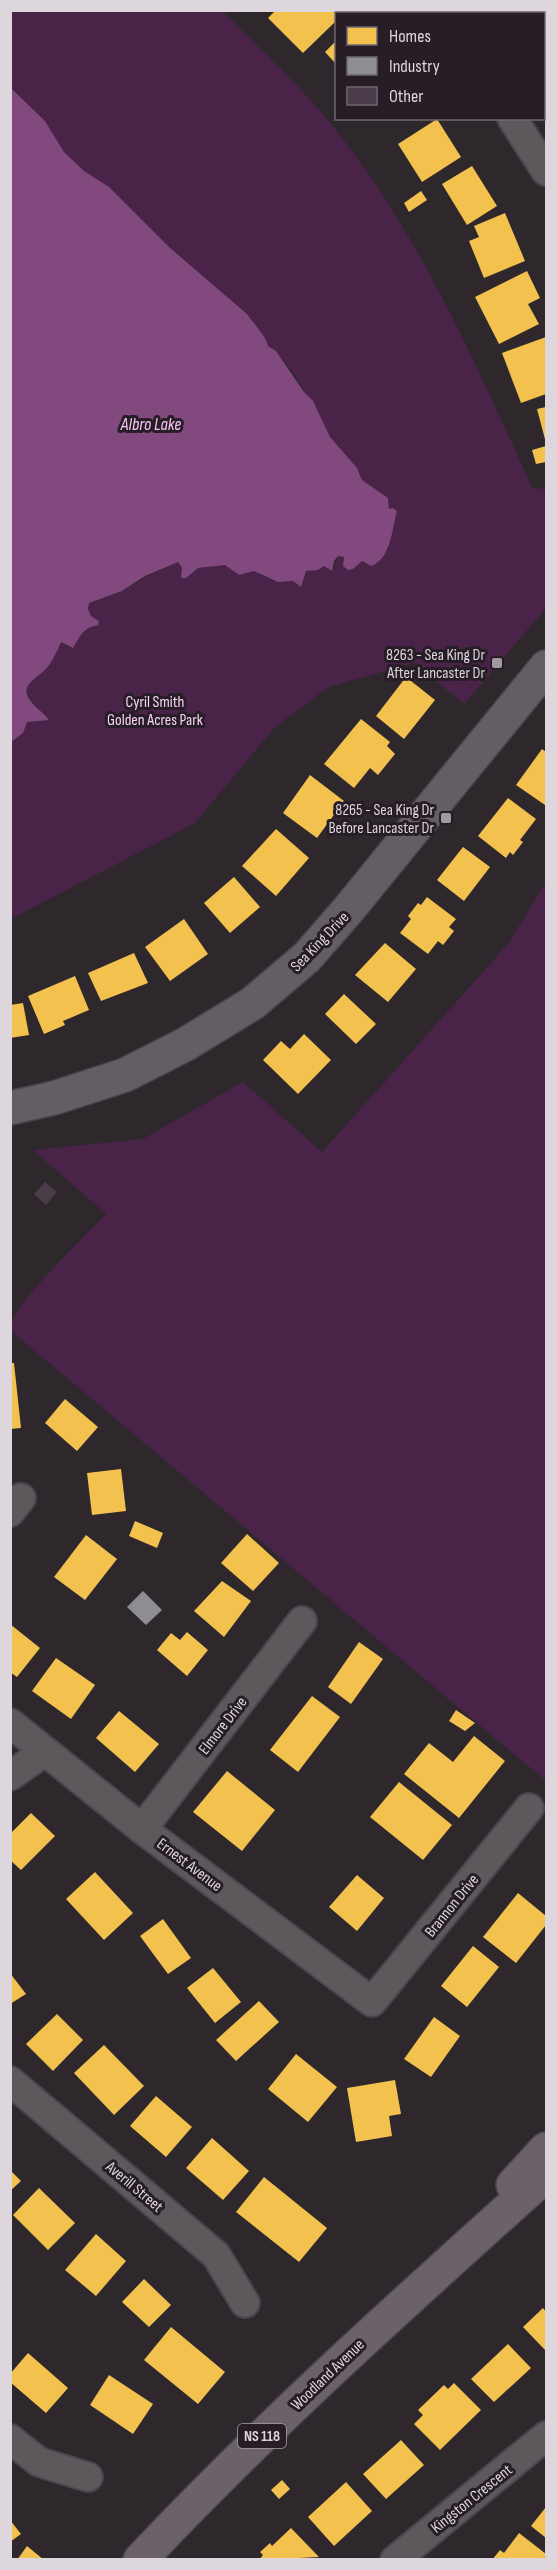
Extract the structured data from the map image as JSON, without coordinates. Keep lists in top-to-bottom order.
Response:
{
  "streets": {
    "main road": ["Woodland Avenue", "NS 118"],
    "street": [
      "Sea King Drive",
      "Elmore Drive",
      "Ernest Avenue",
      "Brannon Drive",
      "Averill Street",
      "Kingston Crescent"
    ]
  },
  "crossings": [
    ["Elmore Drive", "Ernest Avenue"],
    ["Ernest Avenue", "Brannon Drive"]
  ],
  "water": ["Albro Lake"],
  "parks": ["Cyril Smith Golden Acres Park"],
  "places": {
    "transit": ["8263 - Sea King Dr After Lancaster Dr", "8265 - Sea King Dr Before Lancaster Dr"]
  },
  "legend": ["Homes", "Industry", "Other"]
}
